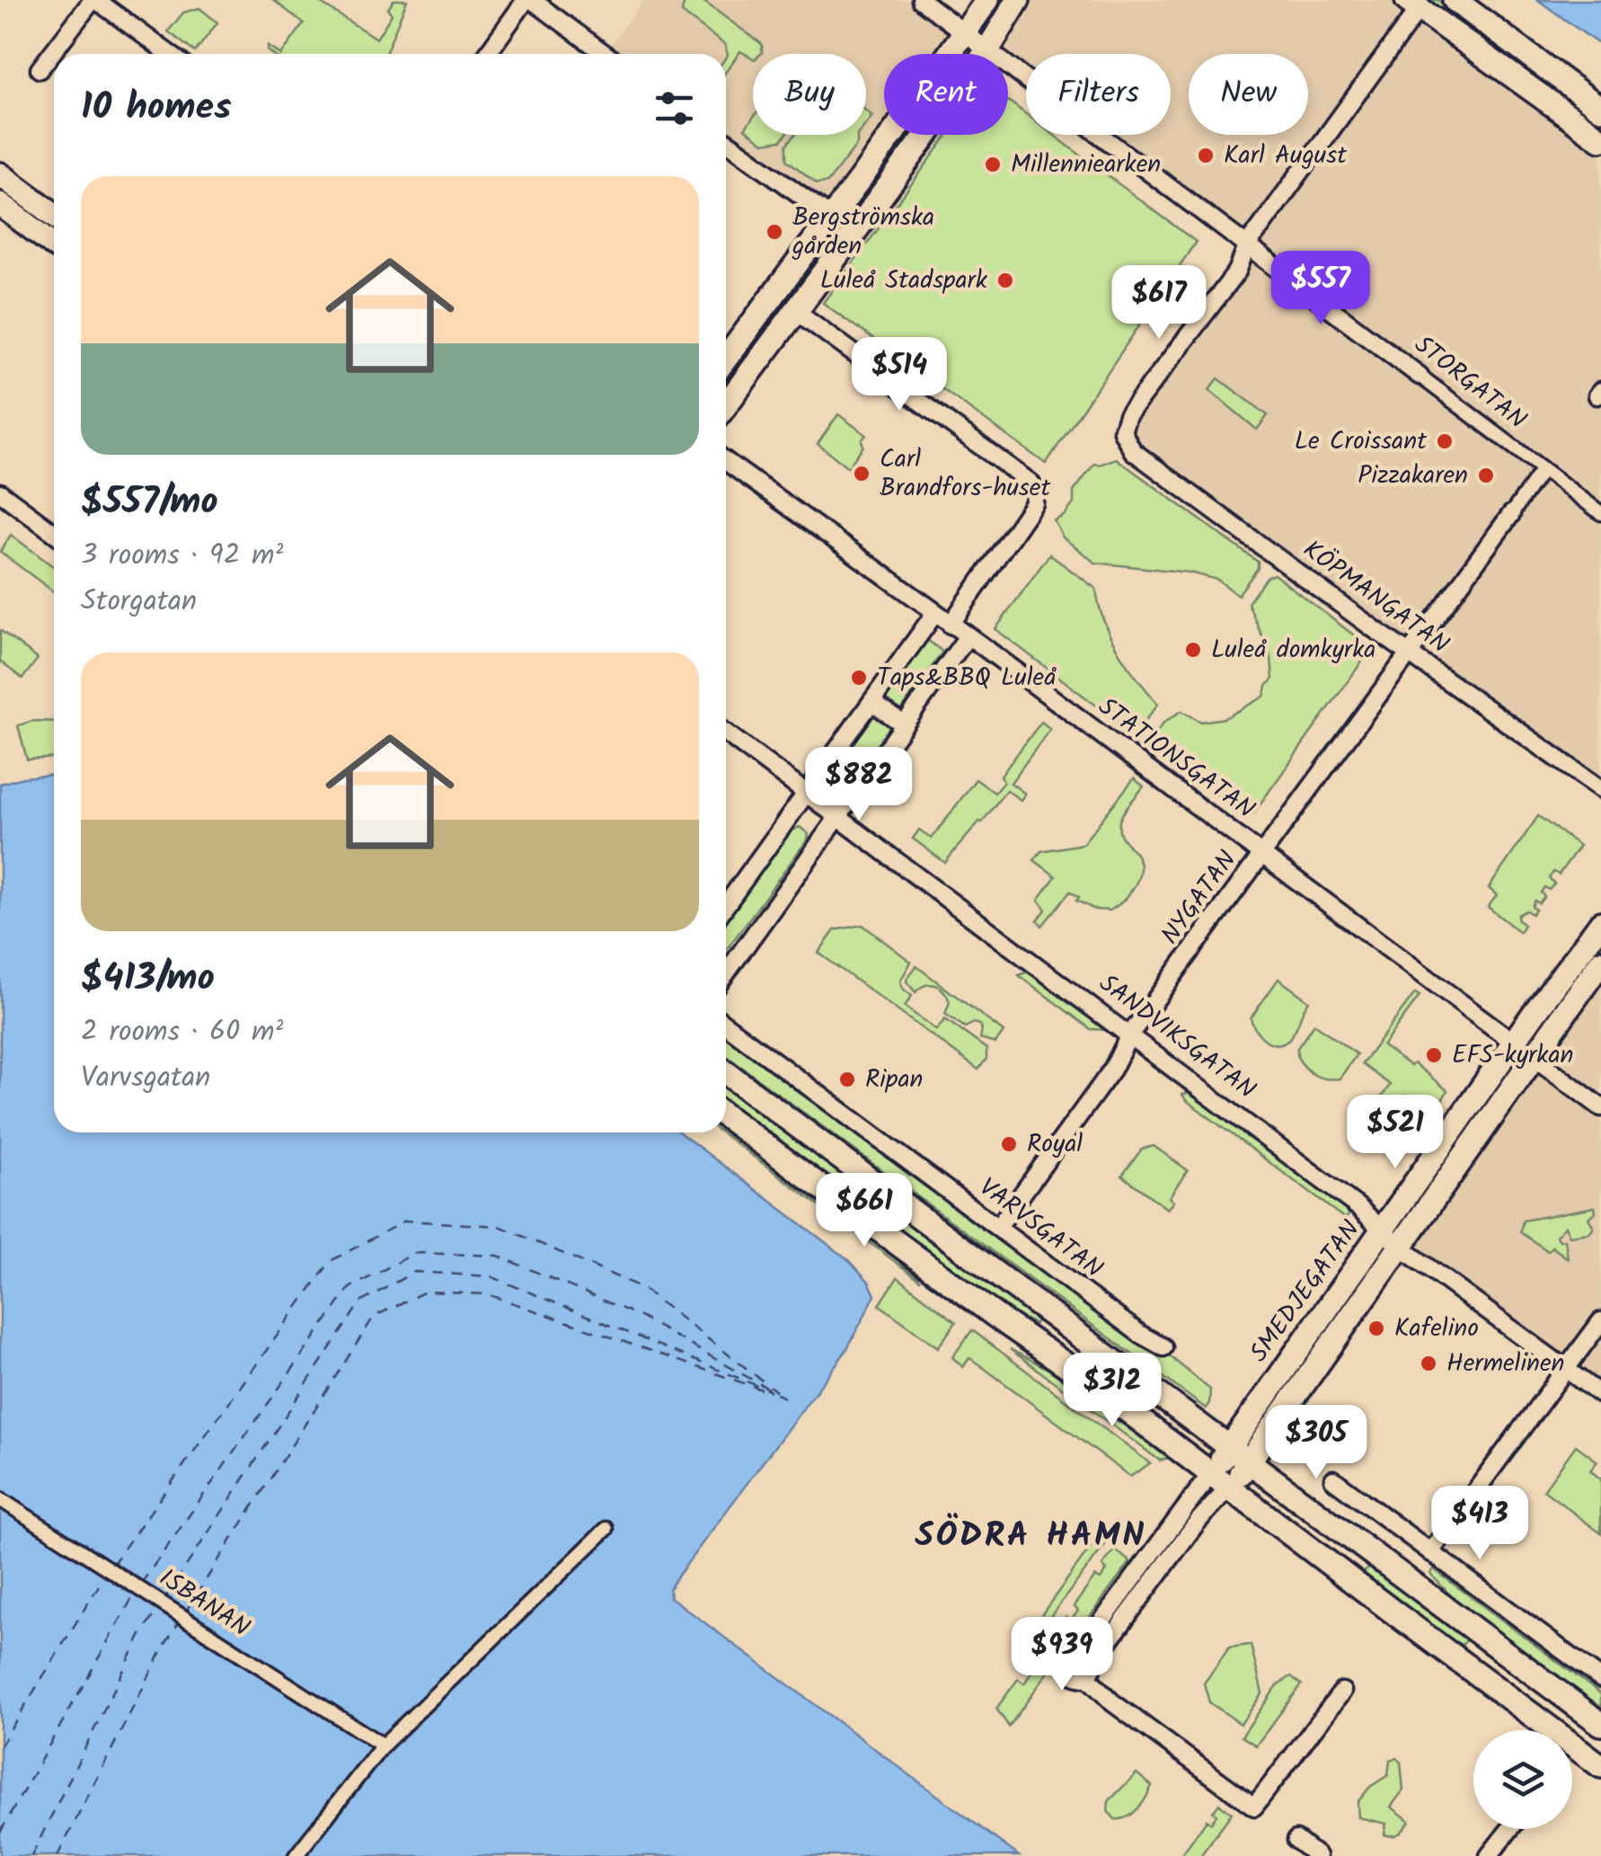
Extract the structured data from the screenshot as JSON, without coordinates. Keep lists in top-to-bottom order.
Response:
{
  "streets": {
    "main road": ["SMEDJEGATAN"],
    "street": [
      "STORGATAN",
      "KÖPMANGATAN",
      "STATIONSGATAN",
      "NYGATAN",
      "SANDVIKSGATAN",
      "VARVSGATAN",
      "ISBANAN"
    ]
  },
  "crossings": [
    ["STORGATAN", "KÖPMANGATAN"],
    ["STORGATAN", "NYGATAN"],
    ["KÖPMANGATAN", "NYGATAN"],
    ["STATIONSGATAN", "NYGATAN"],
    ["STATIONSGATAN", "SMEDJEGATAN"],
    ["NYGATAN", "SANDVIKSGATAN"],
    ["NYGATAN", "VARVSGATAN"],
    ["SANDVIKSGATAN", "SMEDJEGATAN"]
  ],
  "districts": ["SÖDRA HAMN"],
  "places": [
    "Karl August",
    "Millenniearken",
    "Bergströmska gården",
    "Luleå Stadspark",
    "Le Croissant",
    "Carl Brandfors-huset",
    "Pizzakaren",
    "Luleå domkyrka",
    "Taps&BBQ Luleå",
    "EFS-kyrkan",
    "Ripan",
    "Royal",
    "Kafelino",
    "Hermelinen"
  ],
  "page": {
    "chip": [
      "Buy",
      "Rent",
      "Filters",
      "New"
    ],
    "heading": "10 homes",
    "list": [
      {
        "name": "$557/mo",
        "note": "3 rooms · 92 m² · Storgatan"
      },
      {
        "name": "$413/mo",
        "note": "2 rooms · 60 m² · Varvsgatan"
      }
    ],
    "price": [
      "$557",
      "$617",
      "$514",
      "$882",
      "$521",
      "$661",
      "$312",
      "$305",
      "$413",
      "$939"
    ]
  }
}
